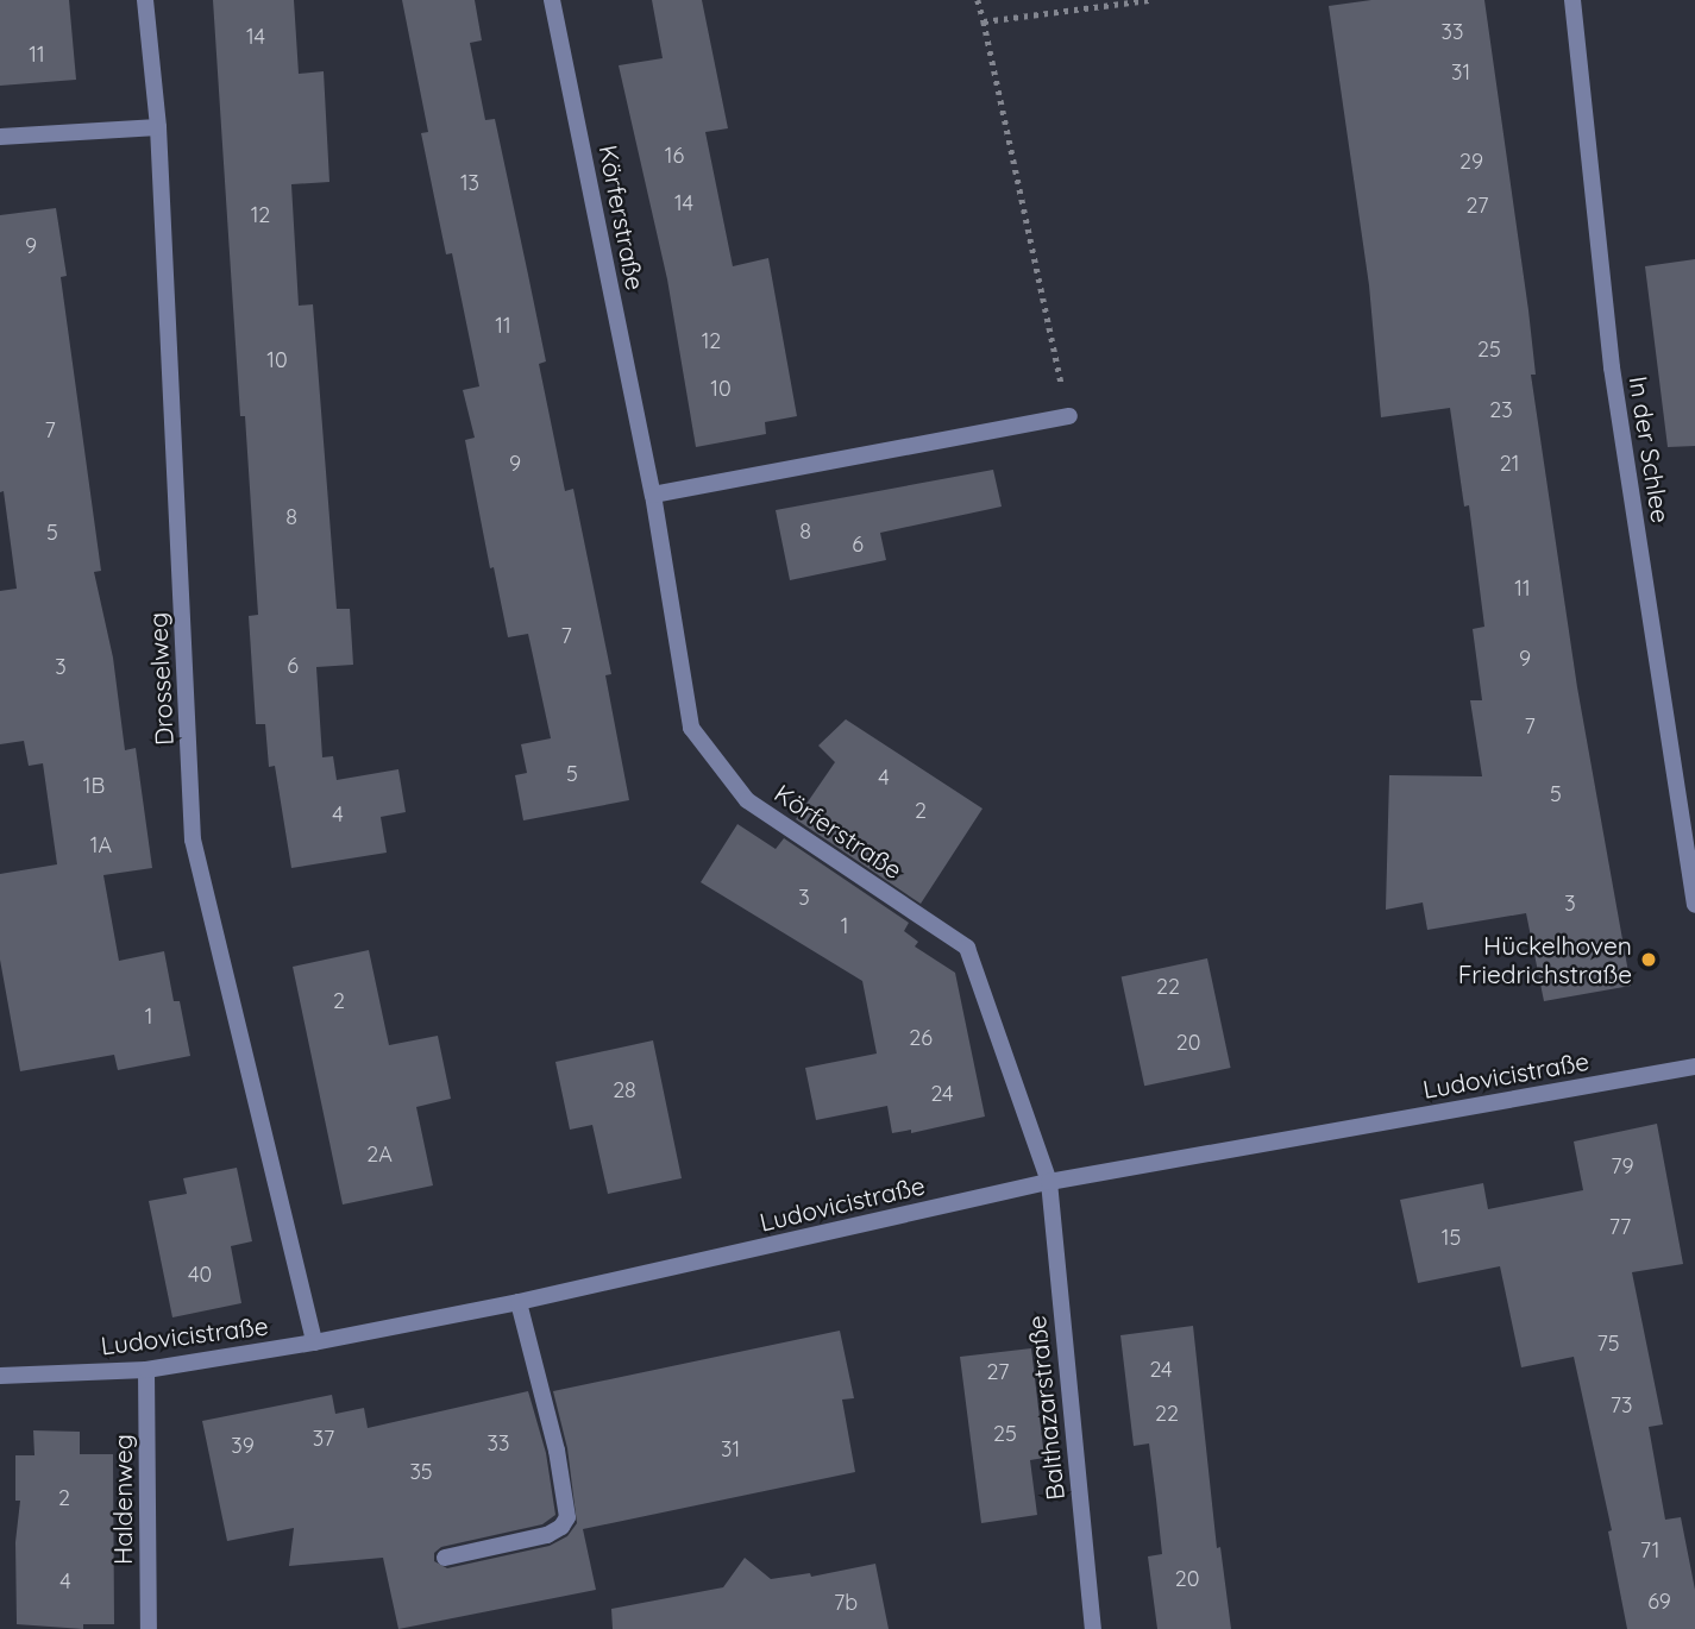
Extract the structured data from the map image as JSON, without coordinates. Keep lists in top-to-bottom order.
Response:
{
  "streets": {
    "street": [
      "Körferstraße",
      "In der Schlee",
      "Drosselweg",
      "Ludovicistraße",
      "Balthazarstraße",
      "Haldenweg"
    ]
  },
  "crossings": [
    ["Körferstraße", "Ludovicistraße"],
    ["Körferstraße", "Balthazarstraße"],
    ["Drosselweg", "Ludovicistraße"],
    ["Ludovicistraße", "Balthazarstraße"],
    ["Ludovicistraße", "Haldenweg"]
  ],
  "places": ["Hückelhoven Friedrichstraße"],
  "house_numbers": [
    "33",
    "14",
    "11",
    "31",
    "16",
    "29",
    "13",
    "14",
    "27",
    "12",
    "9",
    "11",
    "12",
    "25",
    "10",
    "10",
    "23",
    "7",
    "9",
    "21",
    "8",
    "8",
    "5",
    "6",
    "11",
    "7",
    "9",
    "6",
    "3",
    "7",
    "5",
    "4",
    "1B",
    "5",
    "2",
    "4",
    "1A",
    "3",
    "3",
    "1",
    "22",
    "2",
    "1",
    "26",
    "20",
    "28",
    "24",
    "2A",
    "79",
    "77",
    "15",
    "40",
    "75",
    "24",
    "27",
    "73",
    "22",
    "25",
    "37",
    "33",
    "39",
    "31",
    "35",
    "2",
    "71",
    "20",
    "4",
    "69",
    "7b"
  ]
}
